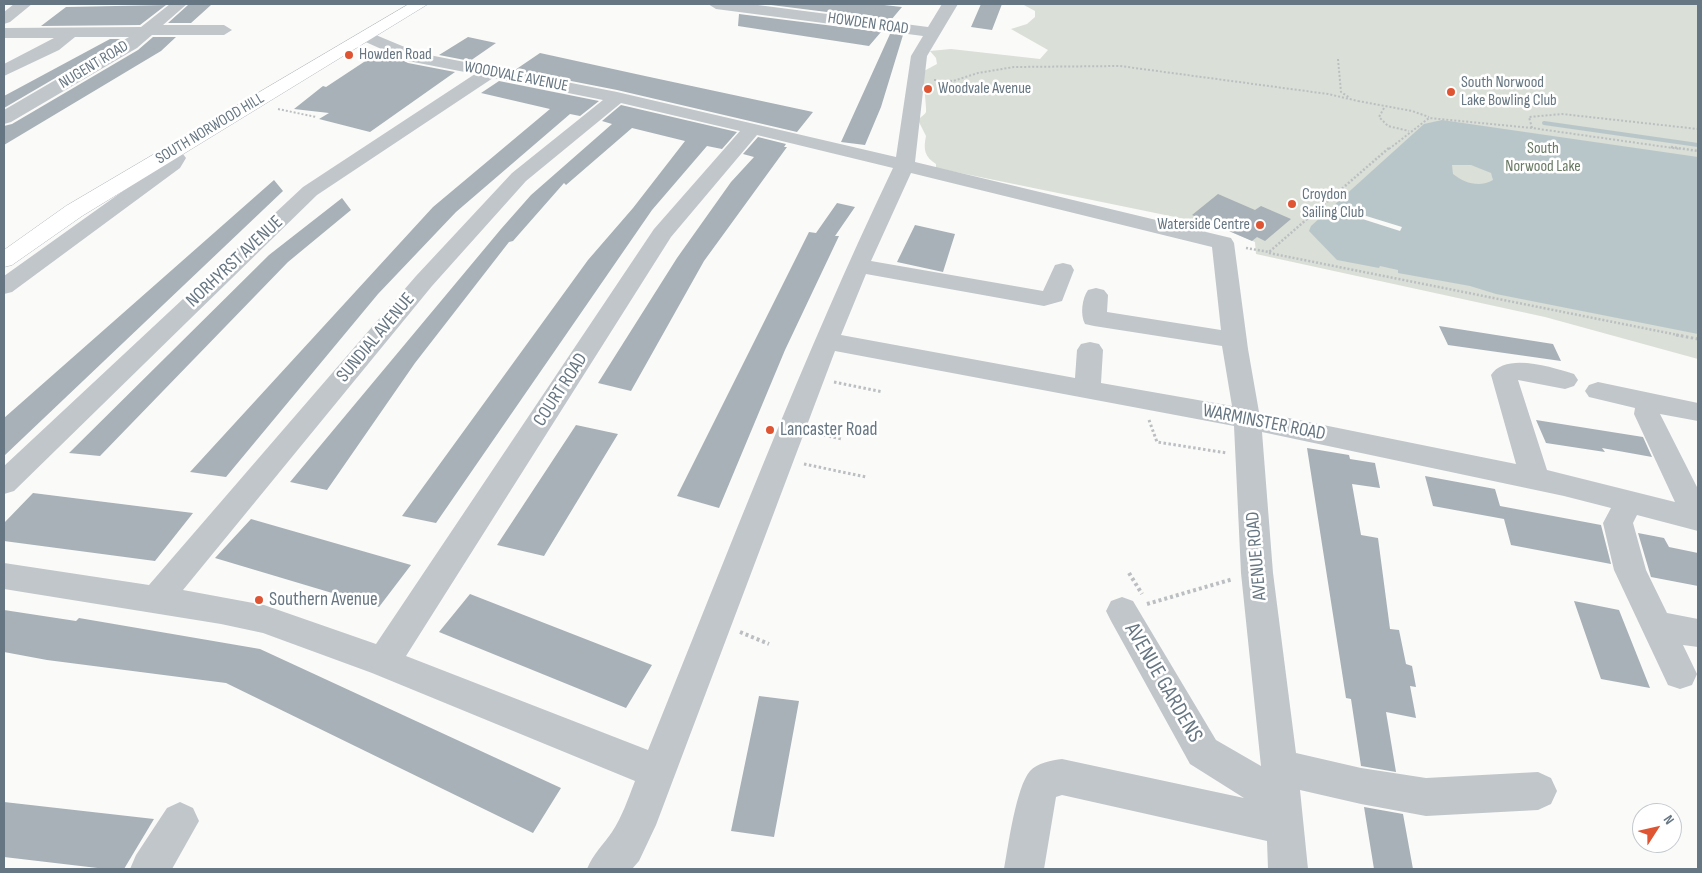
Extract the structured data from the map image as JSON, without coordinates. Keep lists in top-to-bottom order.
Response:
{
  "streets": {
    "main road": ["SOUTH NORWOOD HILL"],
    "street": [
      "HOWDEN ROAD",
      "NUGENT ROAD",
      "WOODVALE AVENUE",
      "NORHYRST AVENUE",
      "SUNDIAL AVENUE",
      "COURT ROAD",
      "WARMINSTER ROAD",
      "AVENUE ROAD",
      "AVENUE GARDENS"
    ]
  },
  "crossings": [
    ["WOODVALE AVENUE", "SOUTH NORWOOD HILL"],
    ["WOODVALE AVENUE", "NORHYRST AVENUE"],
    ["WOODVALE AVENUE", "SUNDIAL AVENUE"],
    ["WOODVALE AVENUE", "COURT ROAD"],
    ["WOODVALE AVENUE", "AVENUE ROAD"],
    ["WARMINSTER ROAD", "AVENUE ROAD"],
    ["AVENUE ROAD", "AVENUE GARDENS"]
  ],
  "parks": ["South Norwood Lake"],
  "places": [
    "Howden Road",
    "Woodvale Avenue",
    "South Norwood Lake Bowling Club",
    "Croydon Sailing Club",
    "Waterside Centre",
    "Lancaster Road",
    "Southern Avenue"
  ],
  "north": "top right"
}
